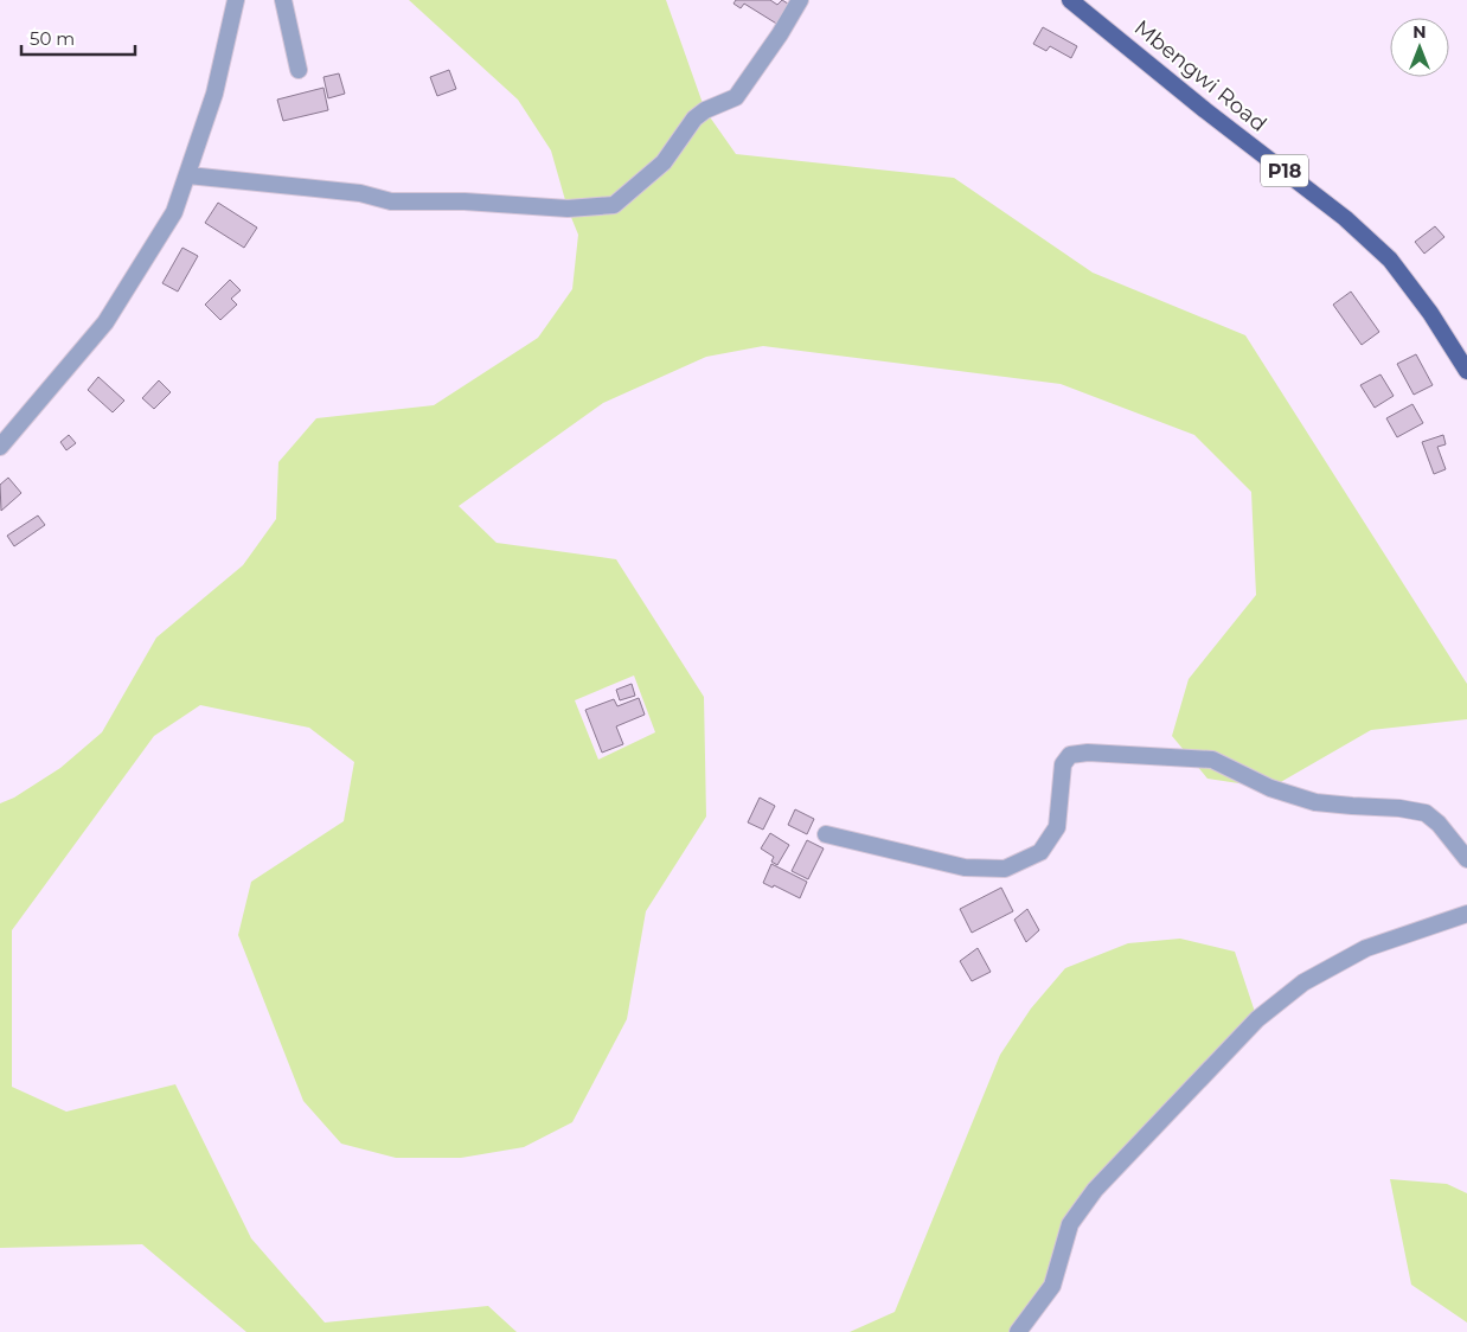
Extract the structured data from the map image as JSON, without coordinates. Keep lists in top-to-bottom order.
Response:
{
  "streets": {
    "main road": ["Mbengwi Road", "P18"]
  },
  "scale_bar": "50 m",
  "north": "top"
}
